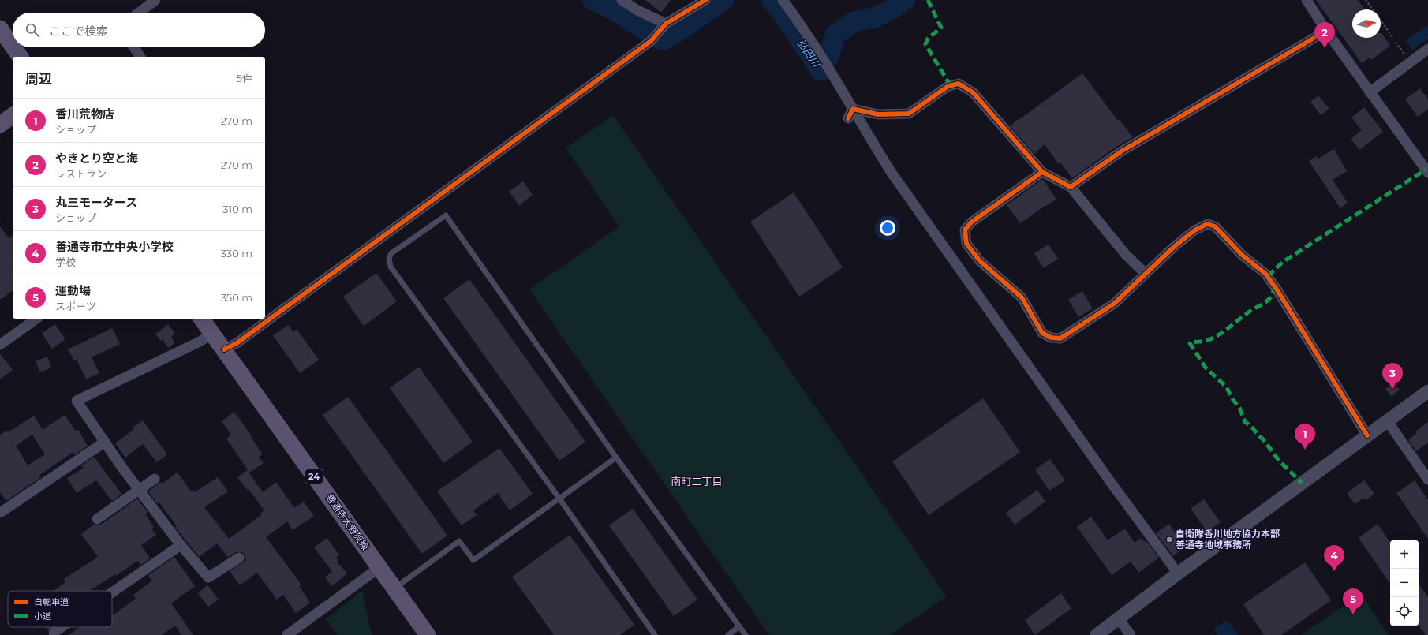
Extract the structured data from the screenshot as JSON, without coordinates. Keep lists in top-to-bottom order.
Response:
{
  "streets": {
    "main road": ["24", "善通寺大野原線"]
  },
  "districts": ["南町二丁目"],
  "water": ["弘田川"],
  "places": ["自衛隊香川地方協力本部 善通寺地域事務所"],
  "legend": ["自転車道", "小道"],
  "north": "right",
  "page": {
    "search": "ここで検索",
    "pins": [
      "2",
      "3",
      "1",
      "4",
      "5"
    ],
    "heading": ["周辺", "5件"],
    "list": [
      {
        "mark": "1",
        "name": "香川荒物店",
        "note": "ショップ",
        "value": "270 m"
      },
      {
        "mark": "2",
        "name": "やきとり空と海",
        "note": "レストラン",
        "value": "270 m"
      },
      {
        "mark": "3",
        "name": "丸三モータース",
        "note": "ショップ",
        "value": "310 m"
      },
      {
        "mark": "4",
        "name": "善通寺市立中央小学校",
        "note": "学校",
        "value": "330 m"
      },
      {
        "mark": "5",
        "name": "運動場",
        "note": "スポーツ",
        "value": "350 m"
      }
    ],
    "map_buttons": ["+", "−"]
  }
}
